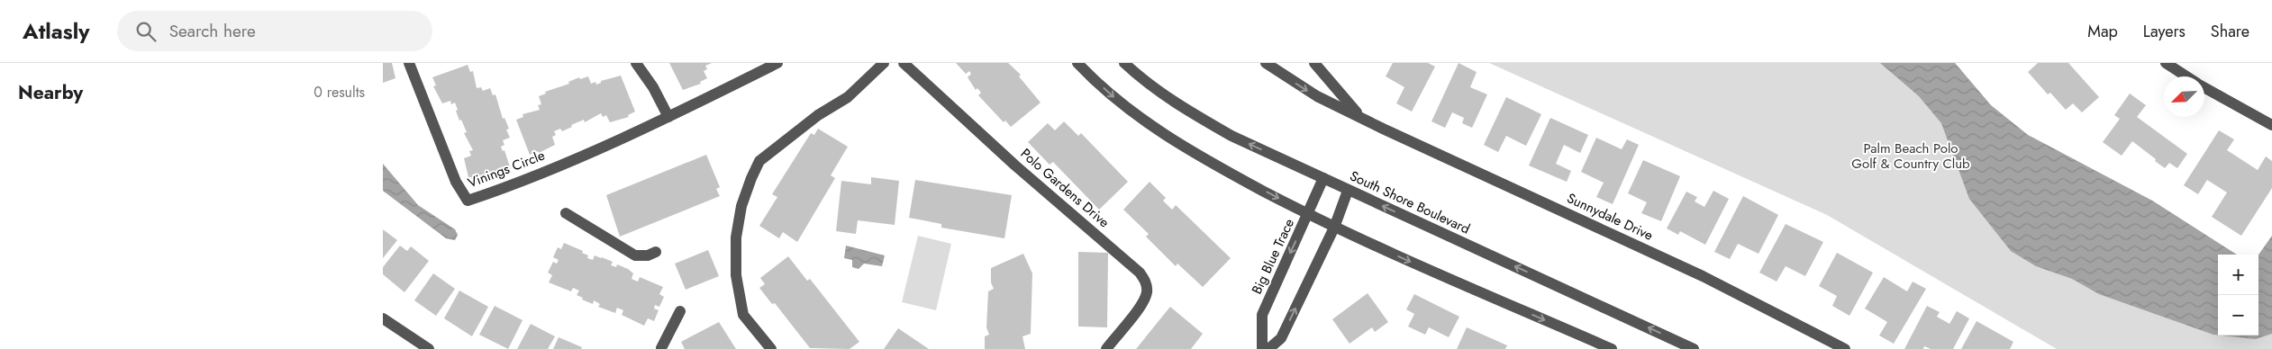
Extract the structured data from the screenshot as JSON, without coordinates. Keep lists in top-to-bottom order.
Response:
{
  "streets": {
    "street": [
      "Vinings Circle",
      "Polo Gardens Drive",
      "South Shore Boulevard",
      "Sunnydale Drive",
      "Big Blue Trace"
    ]
  },
  "crossings": [
    ["South Shore Boulevard", "Big Blue Trace"]
  ],
  "parks": ["Palm Beach Polo Golf & Country Club"],
  "north": "bottom left",
  "page": {
    "header": "Atlasly",
    "search": "Search here",
    "nav": ["Map", "Layers", "Share"],
    "heading": ["Nearby", "0 results"],
    "map_buttons": ["+", "−"]
  }
}
